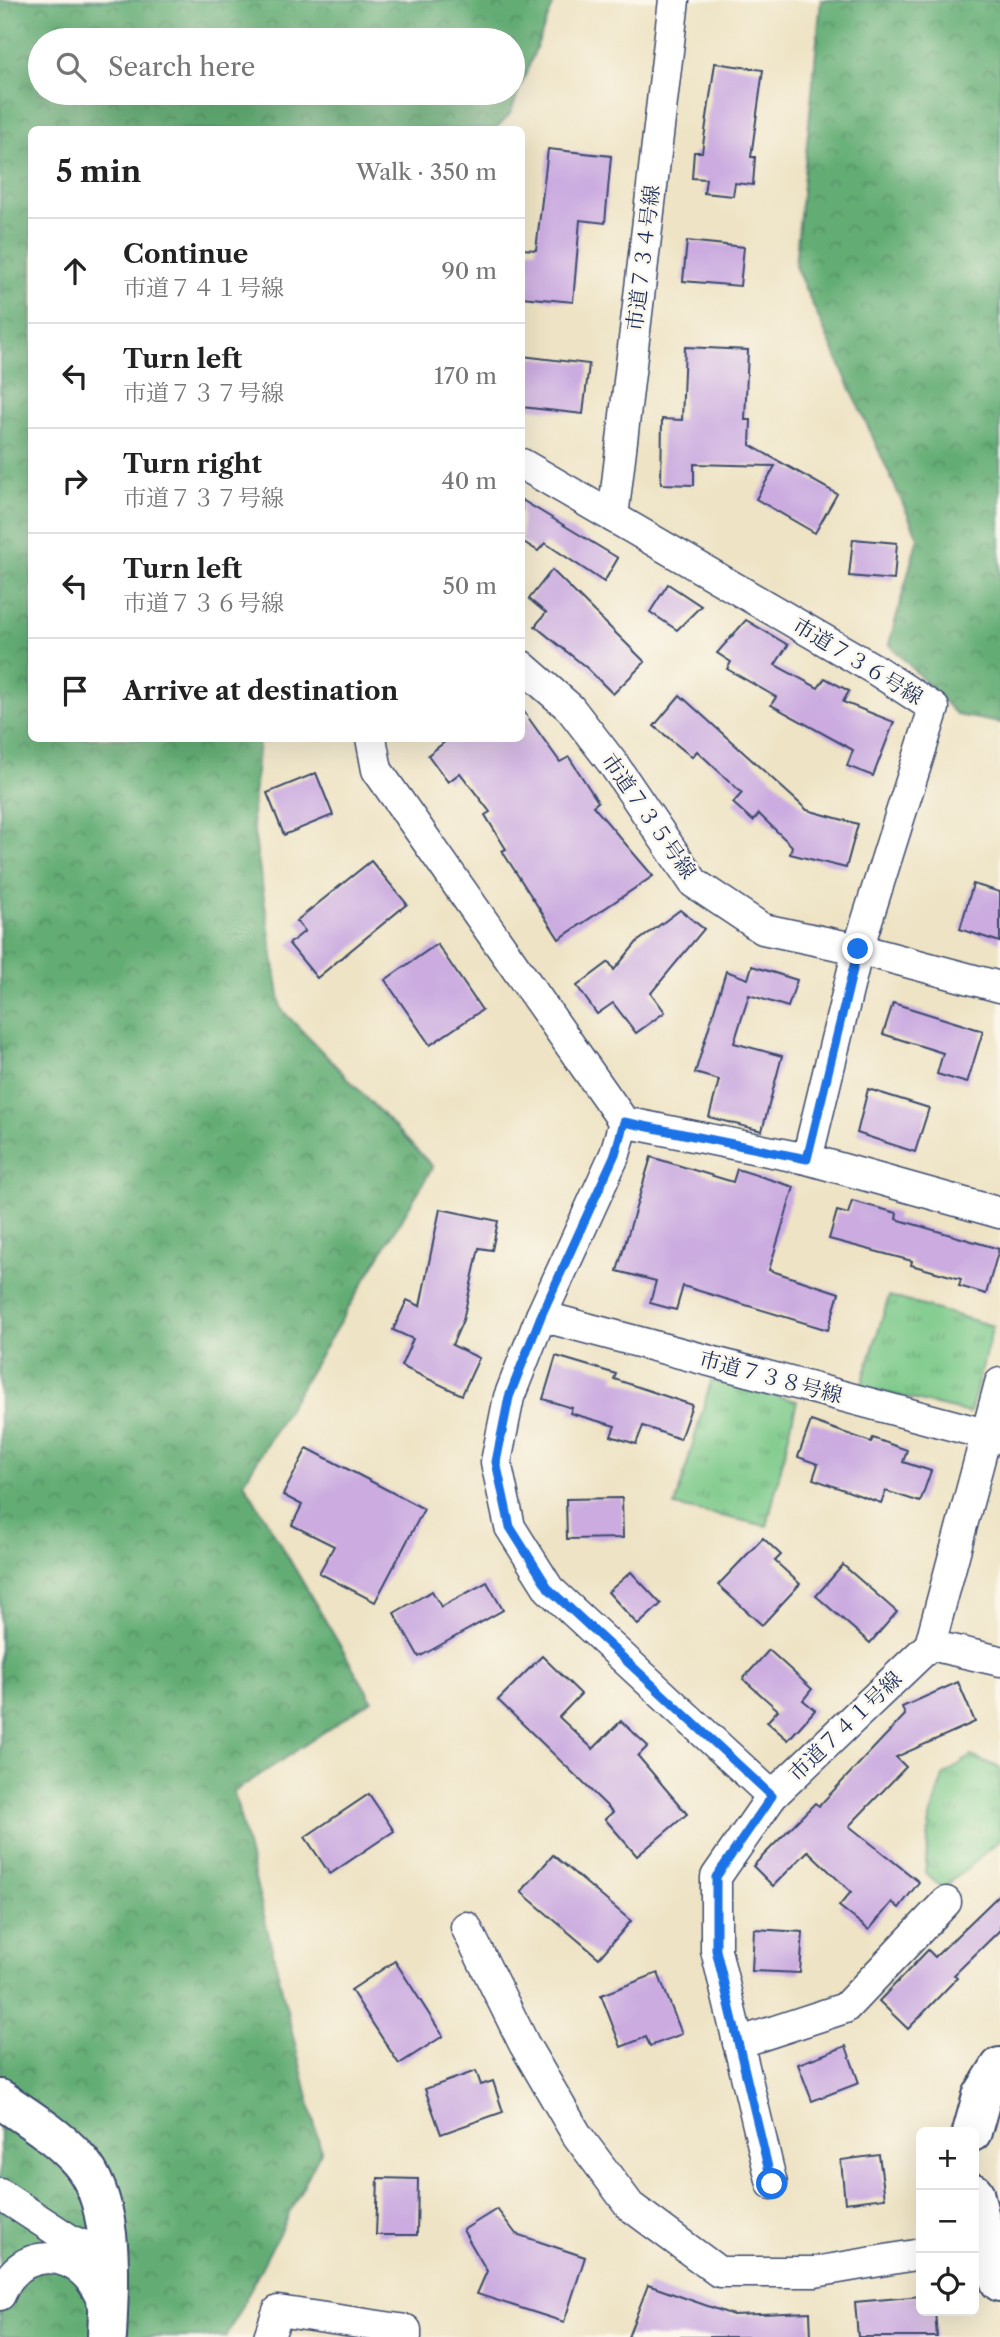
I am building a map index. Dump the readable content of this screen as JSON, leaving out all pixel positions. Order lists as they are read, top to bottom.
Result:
{
  "streets": {
    "street": [
      "市道７３４号線",
      "市道７３６号線",
      "市道７３５号線",
      "市道７３８号線",
      "市道７４１号線"
    ]
  },
  "crossings": [
    ["市道７３４号線", "市道７３６号線"],
    ["市道７３６号線", "市道７３５号線"]
  ],
  "page": {
    "search": "Search here",
    "heading": ["5 min", "Walk · 350 m"],
    "list": [
      ["Continue", "市道７４１号線", "90 m"],
      ["Turn left", "市道７３７号線", "170 m"],
      ["Turn right", "市道７３７号線", "40 m"],
      ["Turn left", "市道７３６号線", "50 m"],
      "Arrive at destination"
    ],
    "map_buttons": ["+", "−"]
  }
}
